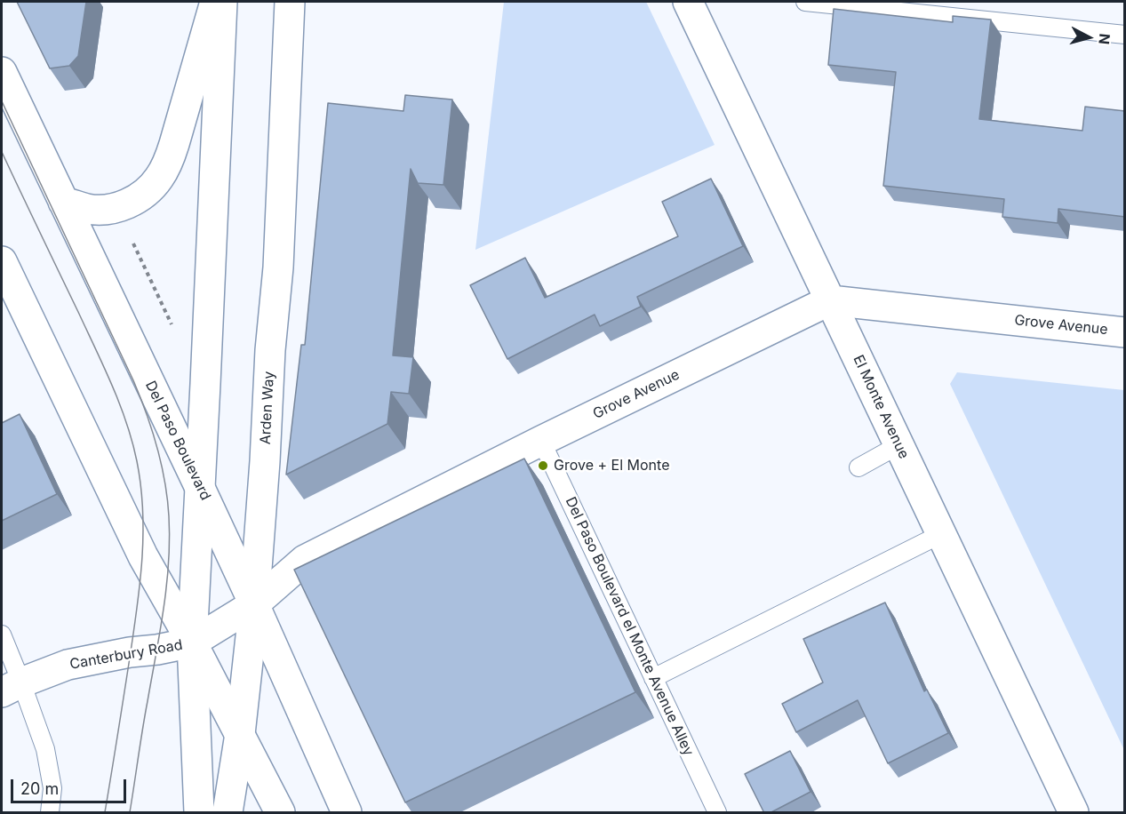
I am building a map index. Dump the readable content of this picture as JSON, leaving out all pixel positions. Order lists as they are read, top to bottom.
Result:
{
  "streets": {
    "main road": [
      "Grove Avenue",
      "El Monte Avenue",
      "Arden Way",
      "Del Paso Boulevard",
      "Canterbury Road"
    ],
    "lane": ["Del Paso Boulevard el Monte Avenue Alley"]
  },
  "crossings": [
    ["Grove Avenue", "El Monte Avenue"],
    ["Grove Avenue", "Arden Way"],
    ["Grove Avenue", "Del Paso Boulevard"],
    ["Grove Avenue", "Del Paso Boulevard el Monte Avenue Alley"],
    ["Grove Avenue", "Canterbury Road"],
    ["Arden Way", "Del Paso Boulevard"]
  ],
  "places": ["Grove + El Monte"],
  "scale_bar": "20 m",
  "north": "right"
}
